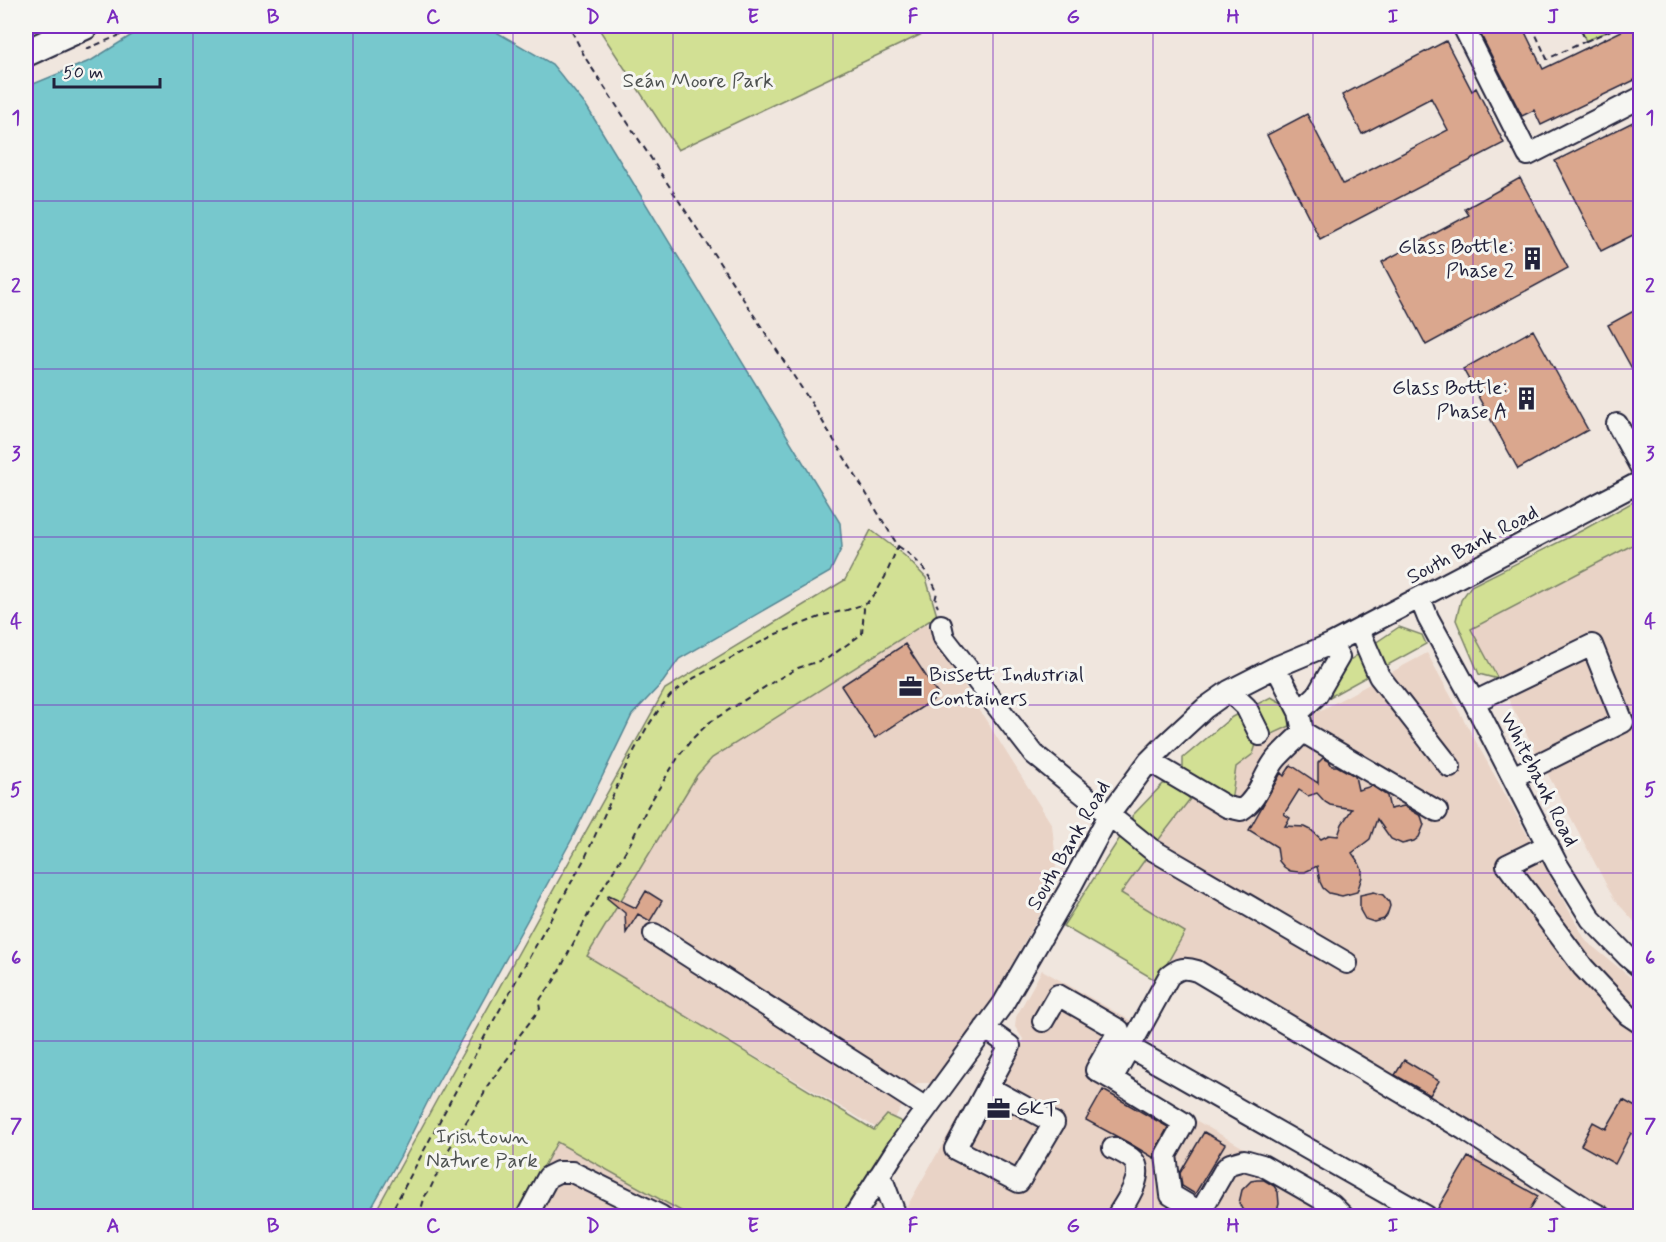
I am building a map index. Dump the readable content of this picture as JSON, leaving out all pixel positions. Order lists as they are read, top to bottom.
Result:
{
  "streets": {
    "street": ["South Bank Road", "Whitebank Road"]
  },
  "crossings": [
    ["South Bank Road", "Whitebank Road"]
  ],
  "parks": ["Seán Moore Park", "Irishtown Nature Park"],
  "places": {
    "building": ["Glass Bottle: Phase 2", "Glass Bottle: Phase A"],
    "office": ["Bissett Industrial Containers", "GKT"]
  },
  "scale_bar": "50 m",
  "grid": {
    "columns": [
      "A",
      "B",
      "C",
      "D",
      "E",
      "F",
      "G",
      "H",
      "I",
      "J"
    ],
    "rows": [
      "1",
      "2",
      "3",
      "4",
      "5",
      "6",
      "7"
    ]
  }
}
